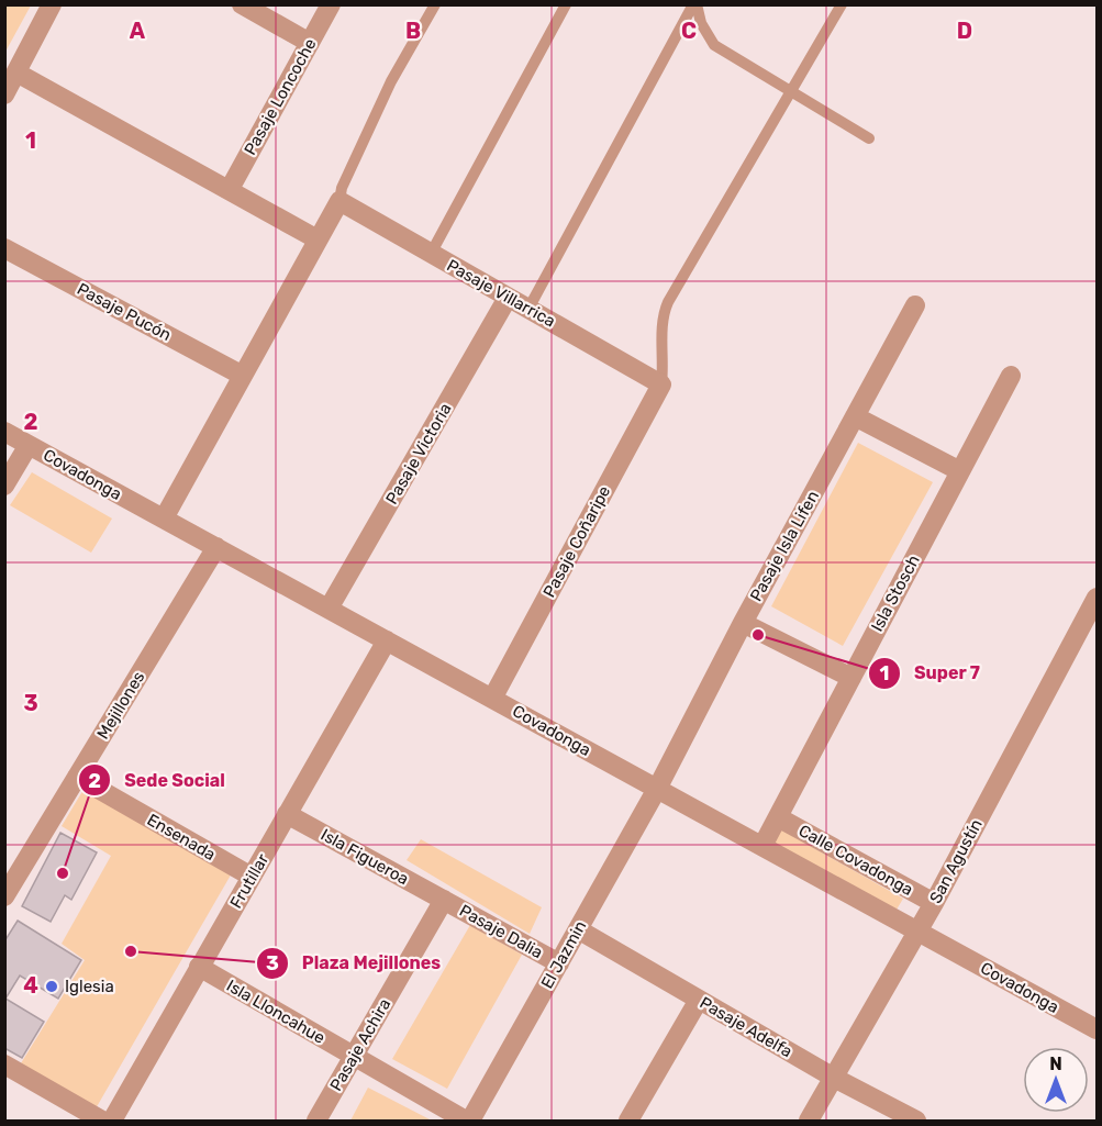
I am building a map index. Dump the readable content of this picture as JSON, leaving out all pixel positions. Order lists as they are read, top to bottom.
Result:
{
  "streets": {
    "street": [
      "Pasaje Loncoche",
      "Pasaje Villarrica",
      "Pasaje Pucón",
      "Pasaje Victoria",
      "Covadonga",
      "Pasaje Coñaripe",
      "Pasaje Isla Lifen",
      "Isla Stosch",
      "Mejillones",
      "Ensenada",
      "Isla Figueroa",
      "Calle Covadonga",
      "San Agustín",
      "Frutillar",
      "Pasaje Dalia",
      "El Jazmin",
      "Isla Lloncahue",
      "Pasaje Adelfa",
      "Pasaje Achira"
    ]
  },
  "crossings": [
    ["Pasaje Villarrica", "Pasaje Victoria"],
    ["Pasaje Villarrica", "Pasaje Coñaripe"],
    ["Pasaje Victoria", "Covadonga"],
    ["Covadonga", "Pasaje Coñaripe"],
    ["Covadonga", "Pasaje Isla Lifen"],
    ["Covadonga", "Isla Stosch"],
    ["Covadonga", "Mejillones"],
    ["Covadonga", "San Agustín"],
    ["Covadonga", "Frutillar"],
    ["Covadonga", "El Jazmin"],
    ["Pasaje Isla Lifen", "El Jazmin"],
    ["Isla Stosch", "Calle Covadonga"],
    ["Mejillones", "Ensenada"],
    ["Ensenada", "Frutillar"],
    ["Isla Figueroa", "Frutillar"],
    ["Isla Figueroa", "Pasaje Dalia"],
    ["Isla Figueroa", "Pasaje Achira"],
    ["Calle Covadonga", "San Agustín"],
    ["San Agustín", "Pasaje Adelfa"],
    ["Frutillar", "Isla Lloncahue"],
    ["Pasaje Dalia", "El Jazmin"],
    ["Pasaje Dalia", "Pasaje Achira"],
    ["El Jazmin", "Isla Lloncahue"],
    ["El Jazmin", "Pasaje Adelfa"],
    ["Isla Lloncahue", "Pasaje Achira"]
  ],
  "places": [
    "Super 7",
    "Sede Social",
    "Plaza Mejillones",
    "Iglesia"
  ],
  "north": "top",
  "grid": {
    "columns": [
      "A",
      "B",
      "C",
      "D"
    ],
    "rows": [
      "1",
      "2",
      "3",
      "4"
    ]
  }
}
